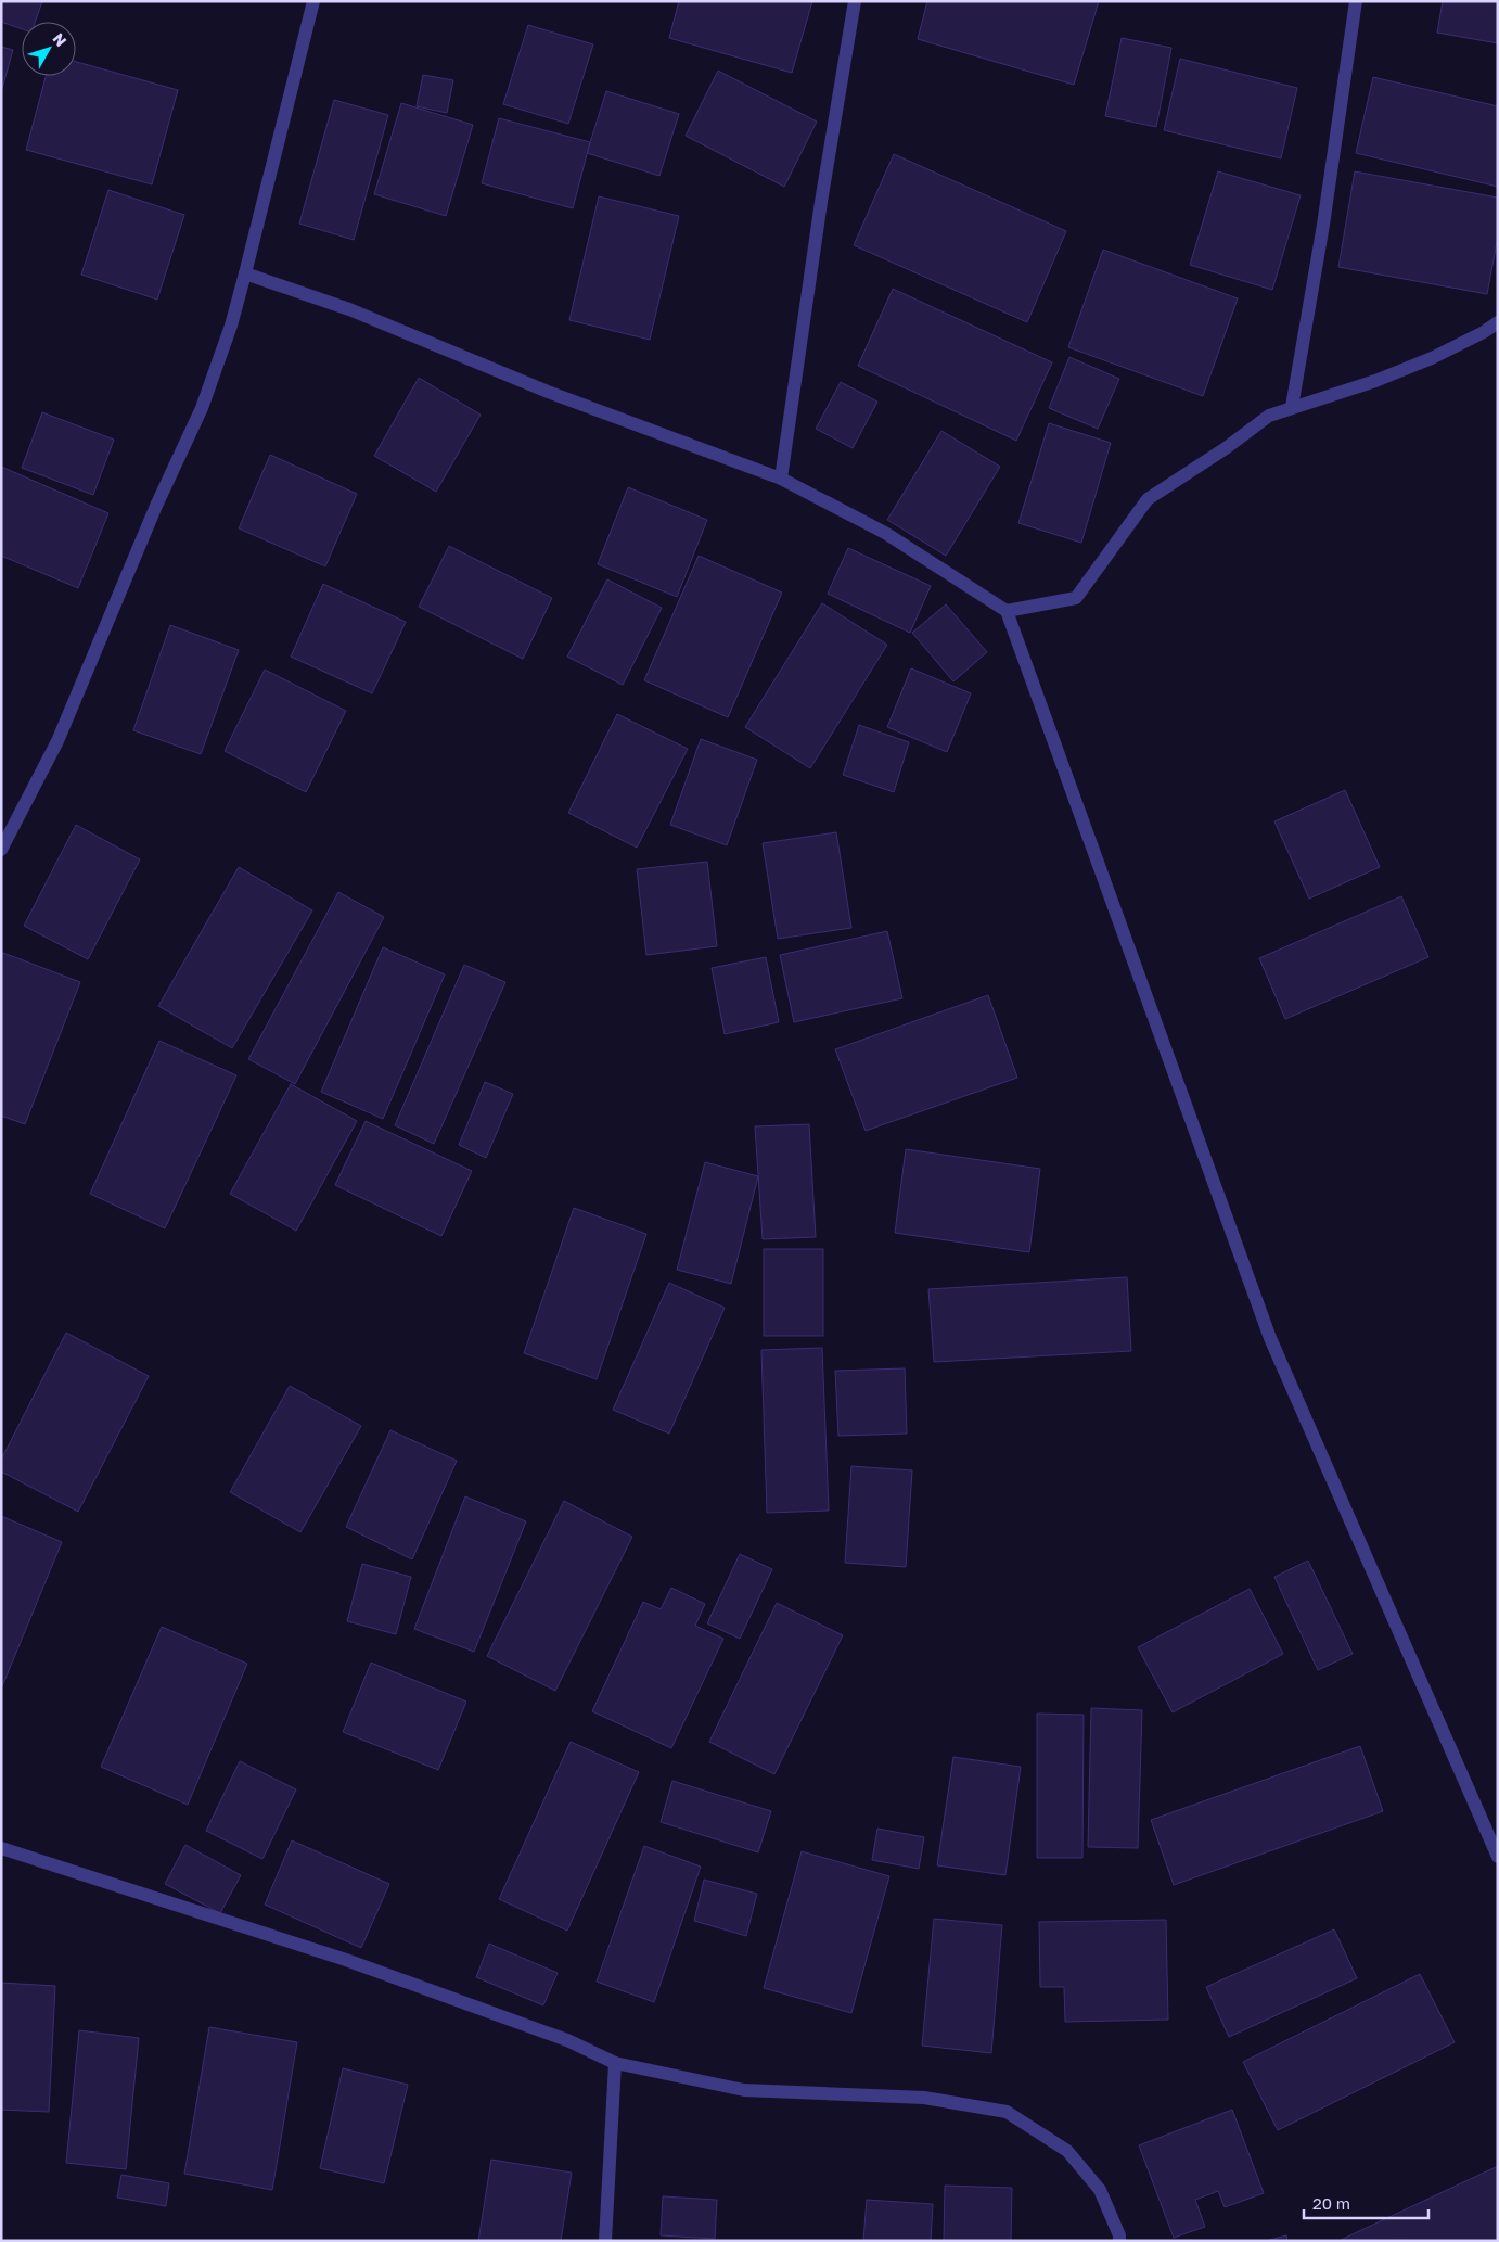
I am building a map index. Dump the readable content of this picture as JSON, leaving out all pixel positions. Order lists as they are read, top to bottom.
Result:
{
  "scale_bar": "20 m",
  "north": "top right"
}
